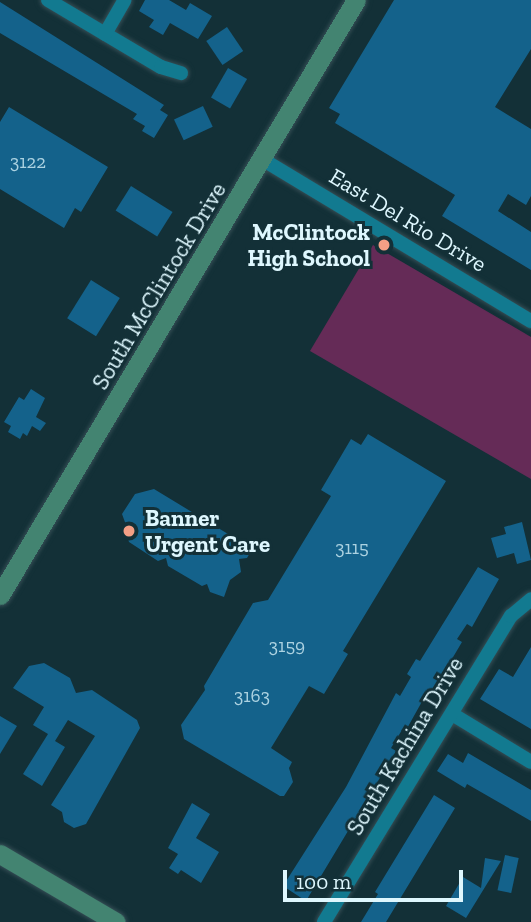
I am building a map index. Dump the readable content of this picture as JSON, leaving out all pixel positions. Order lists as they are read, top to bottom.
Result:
{
  "streets": {
    "main road": ["South McClintock Drive"],
    "street": ["East Del Rio Drive", "South Kachina Drive"]
  },
  "crossings": [
    ["East Del Rio Drive", "South McClintock Drive"]
  ],
  "places": ["McClintock High School", "Banner Urgent Care"],
  "house_numbers": [
    "3122",
    "3115",
    "3159",
    "3163"
  ],
  "scale_bar": "100 m"
}
